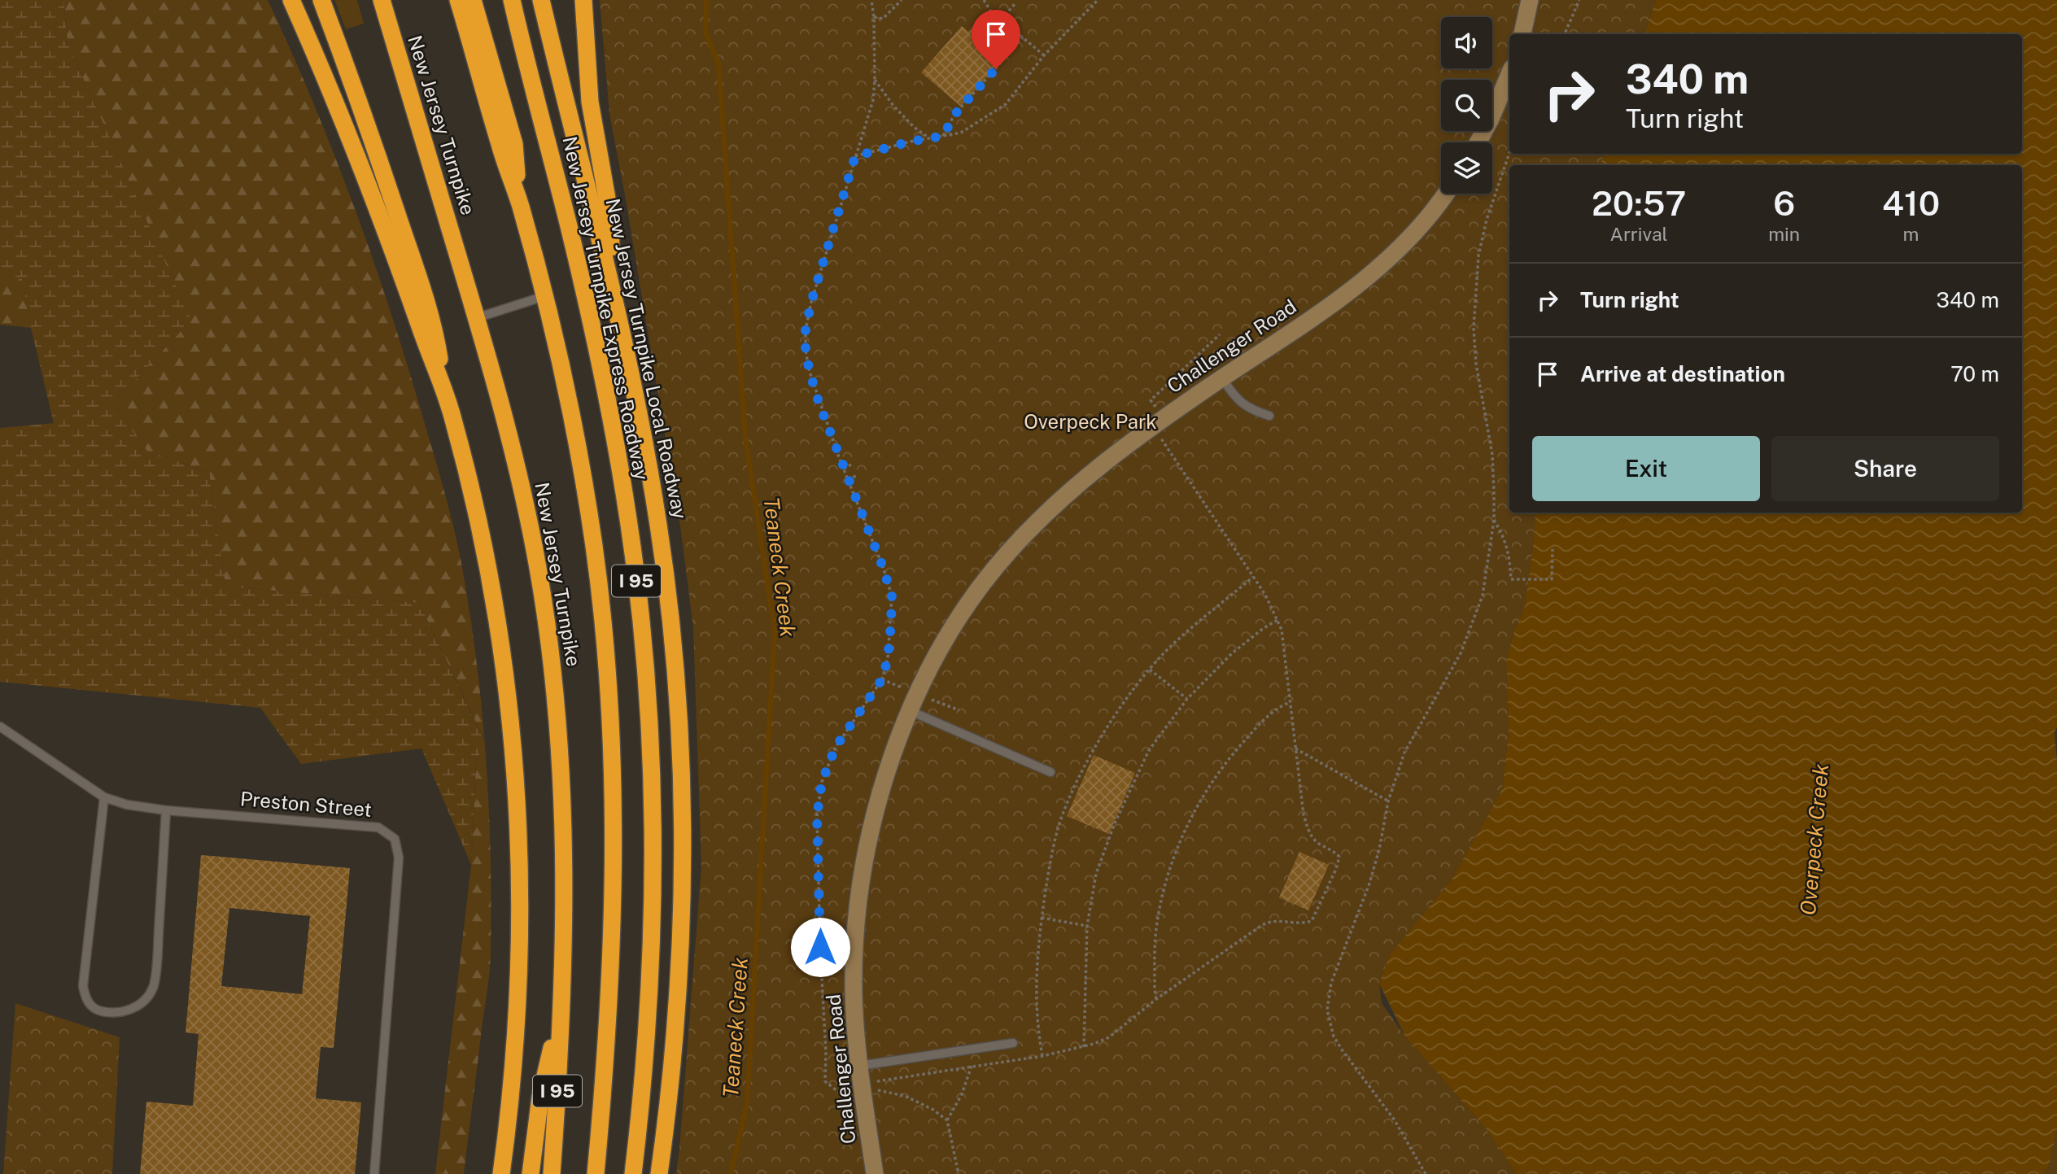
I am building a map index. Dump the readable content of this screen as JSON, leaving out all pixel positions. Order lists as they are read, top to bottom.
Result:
{
  "streets": {
    "highway": [
      "New Jersey Turnpike",
      "New Jersey Turnpike Express Roadway",
      "New Jersey Turnpike Local Roadway",
      "I 95"
    ],
    "street": ["Challenger Road"],
    "lane": ["Preston Street"]
  },
  "water": ["Teaneck Creek", "Overpeck Creek"],
  "parks": ["Overpeck Park"],
  "page": {
    "turn": ["340 m", "Turn right"],
    "eta": [
      "20:57",
      "Arrival",
      "6",
      "min",
      "410",
      "m"
    ],
    "list": [
      {
        "name": "Turn right",
        "value": "340 m"
      },
      {
        "name": "Arrive at destination",
        "value": "70 m"
      }
    ],
    "buttons": ["Exit", "Share"]
  }
}
